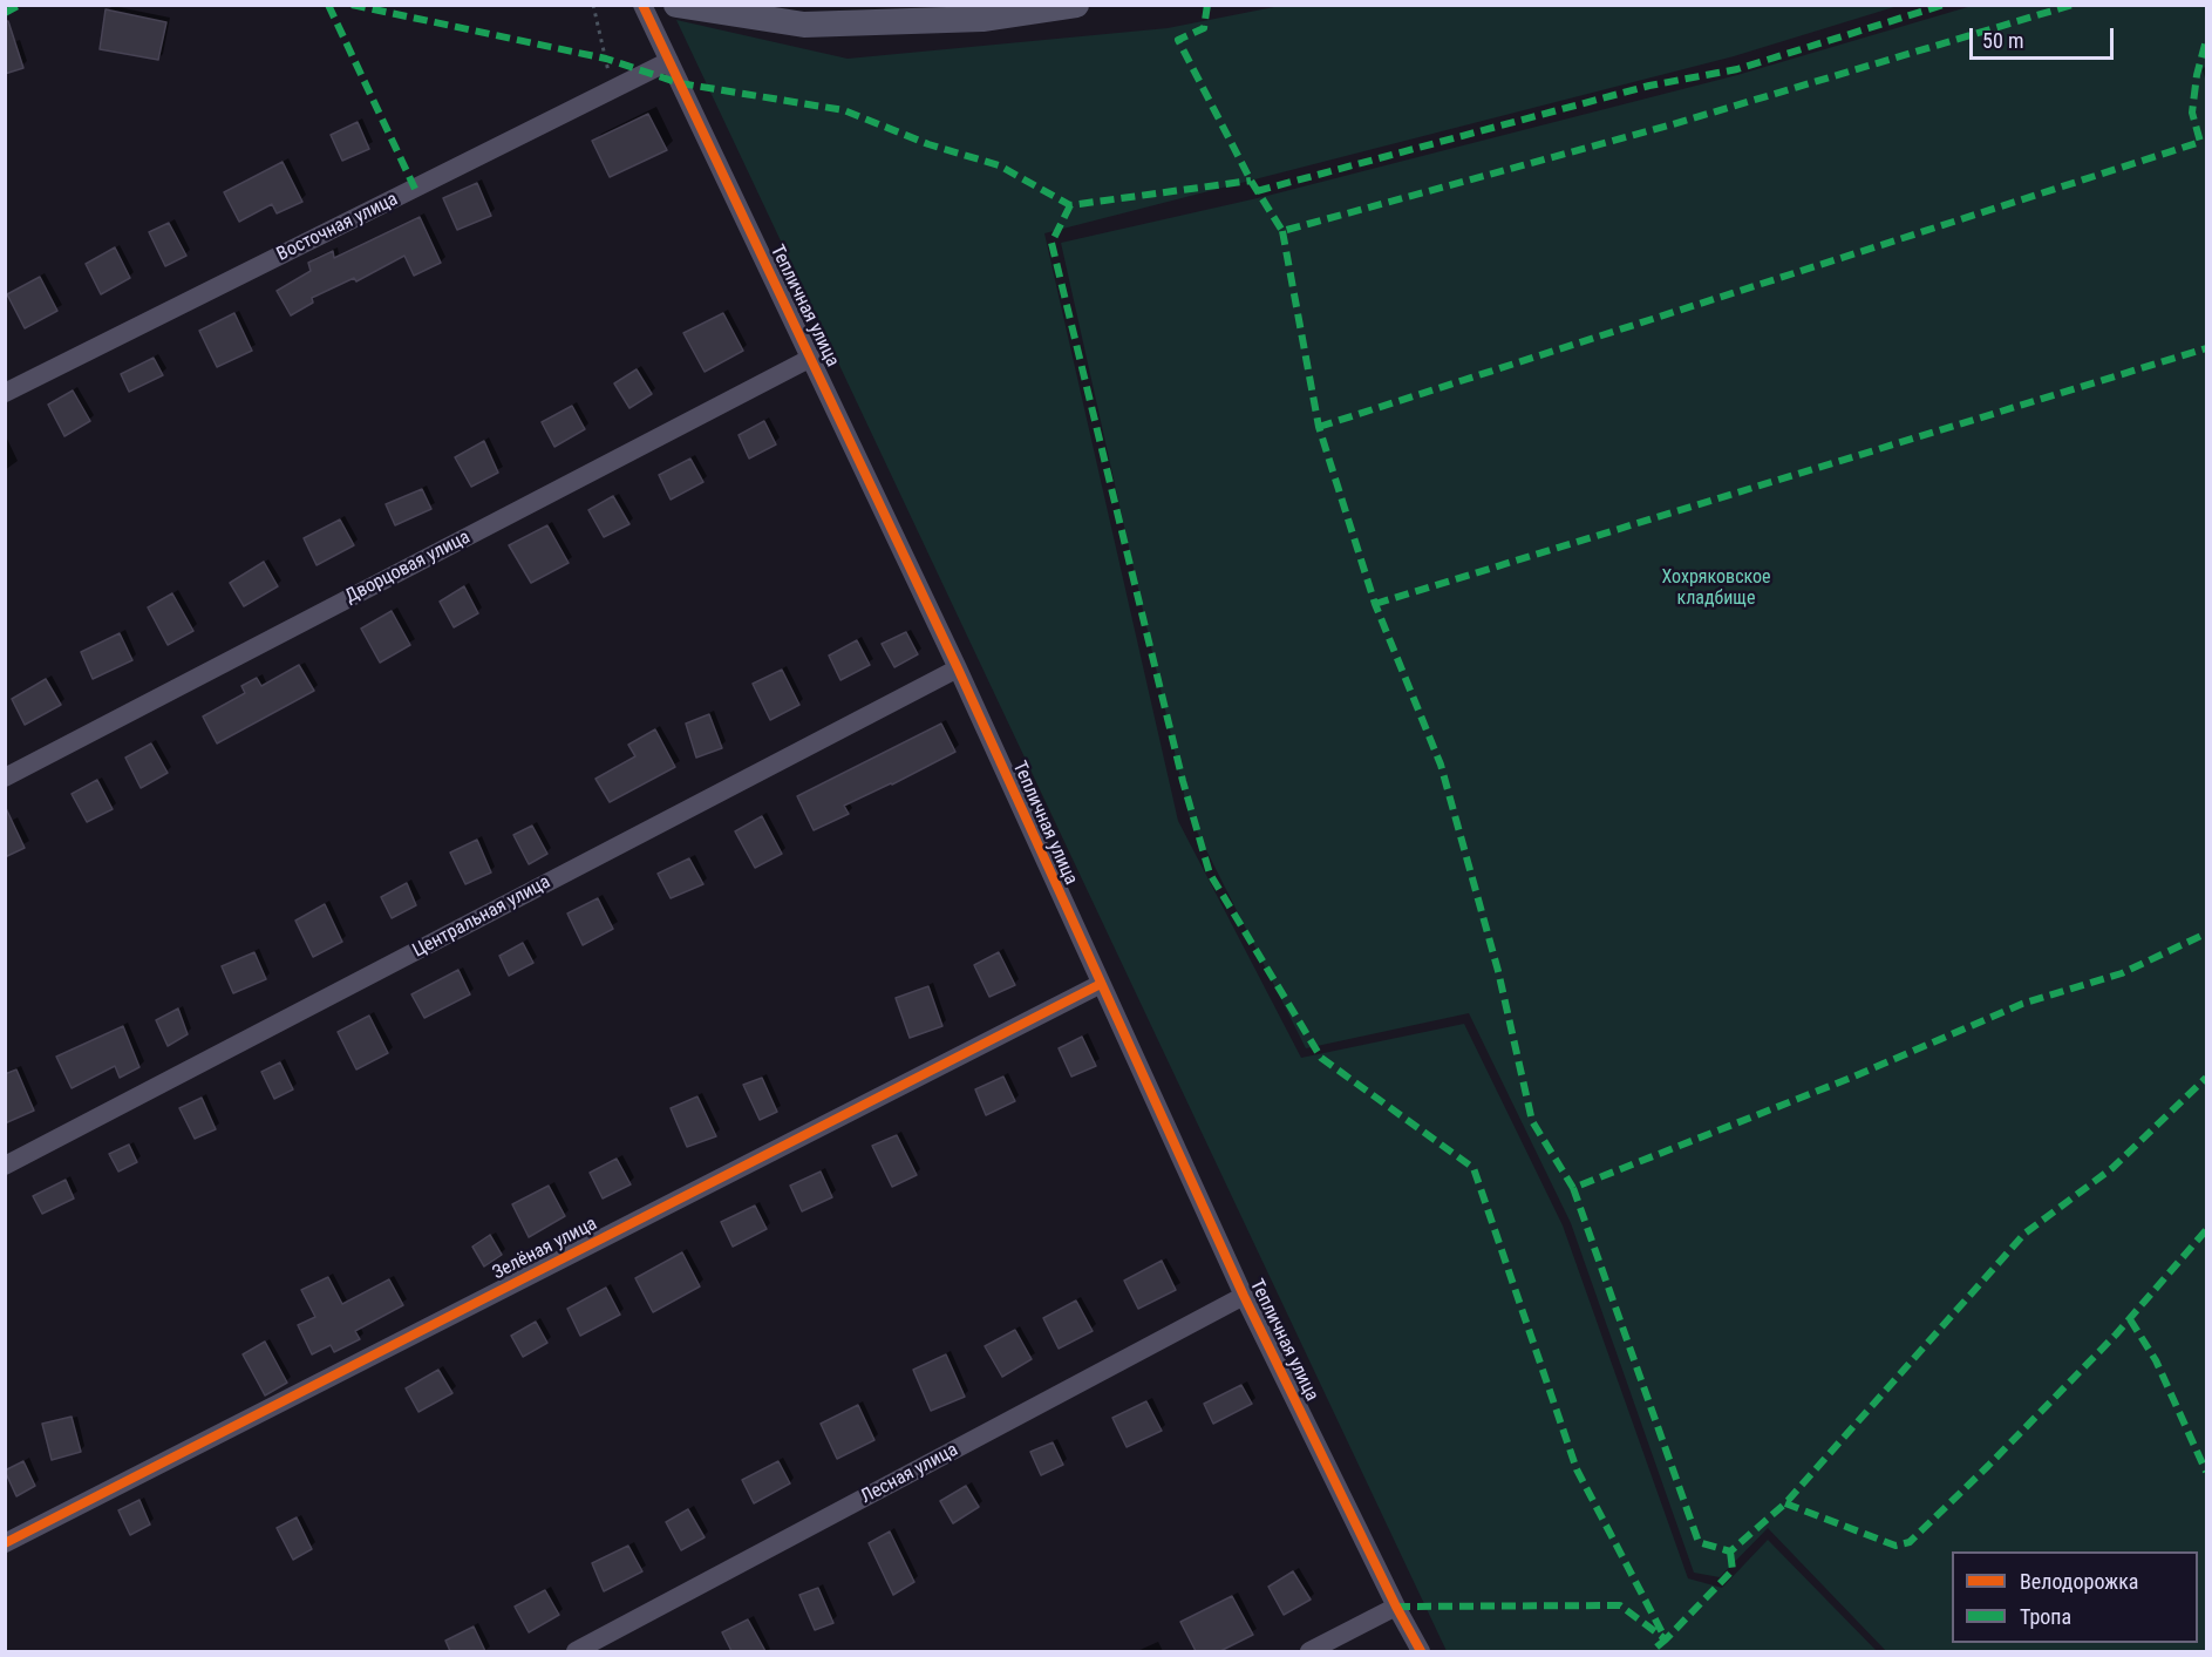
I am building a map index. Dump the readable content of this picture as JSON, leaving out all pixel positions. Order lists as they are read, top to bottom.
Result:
{
  "streets": {
    "street": [
      "Восточная улица",
      "Тепличная улица",
      "Дворцовая улица",
      "Центральная улица",
      "Зелёная улица",
      "Лесная улица"
    ]
  },
  "crossings": [
    ["Восточная улица", "Тепличная улица"],
    ["Тепличная улица", "Дворцовая улица"],
    ["Тепличная улица", "Центральная улица"],
    ["Тепличная улица", "Зелёная улица"],
    ["Тепличная улица", "Лесная улица"]
  ],
  "parks": ["Хохряковское кладбище"],
  "legend": ["Велодорожка", "Тропа"],
  "scale_bar": "50 m"
}
